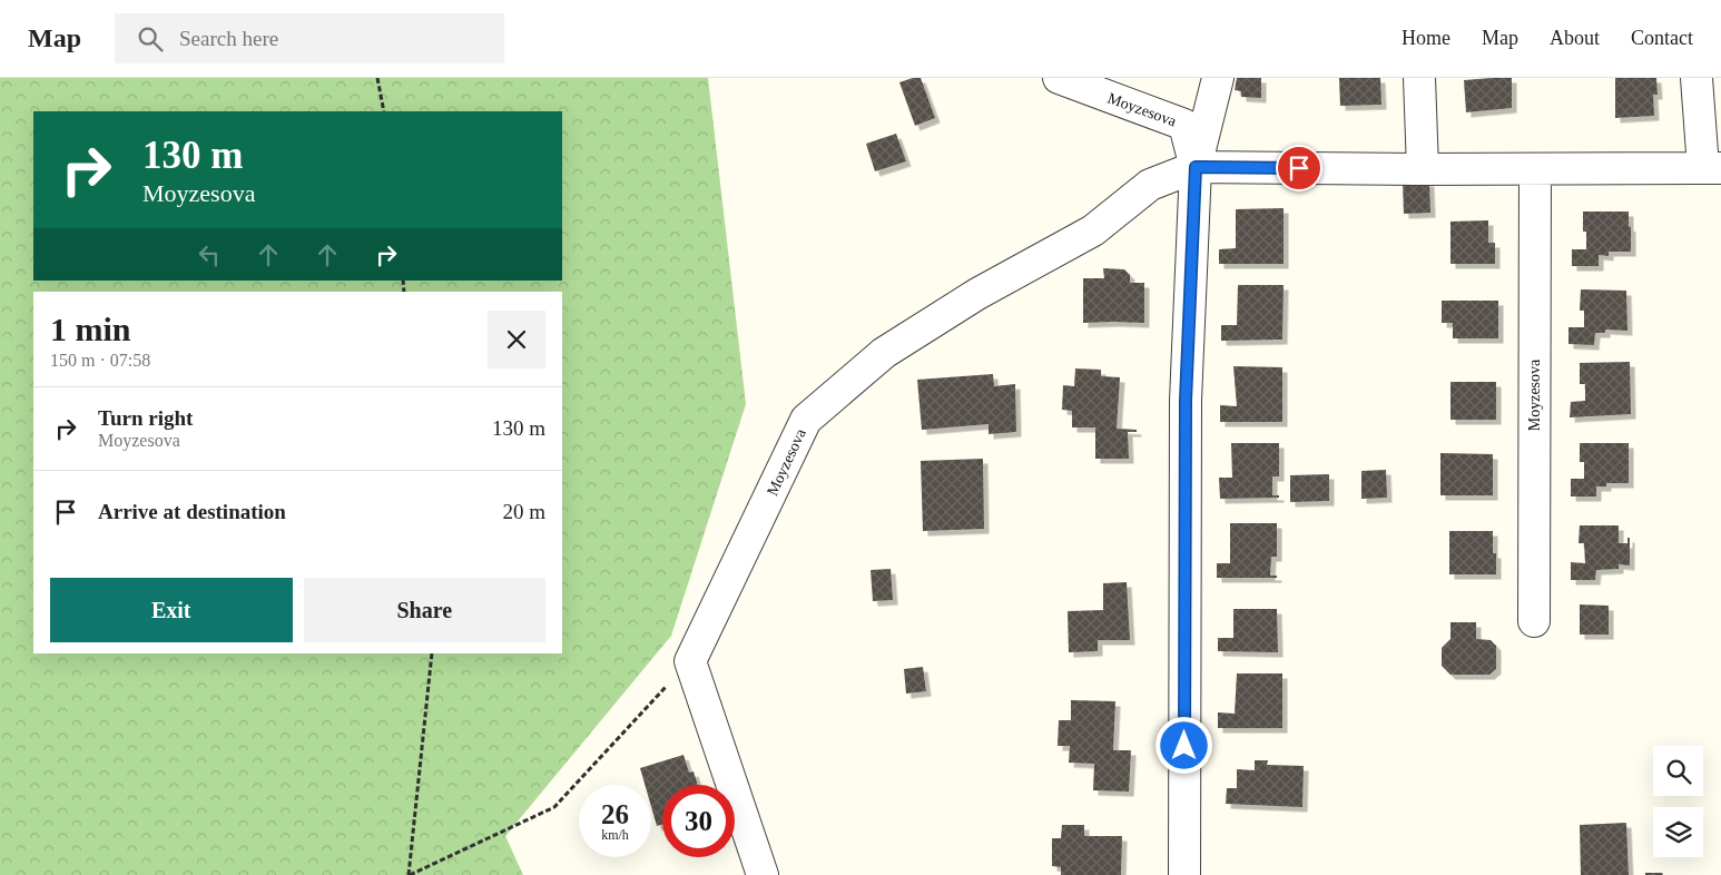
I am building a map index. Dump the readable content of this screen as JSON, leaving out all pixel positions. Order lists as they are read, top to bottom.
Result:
{
  "streets": {
    "street": ["Moyzesova"]
  },
  "page": {
    "header": "Map",
    "search": "Search here",
    "nav": [
      "Home",
      "Map",
      "About",
      "Contact"
    ],
    "turn": ["130 m", "Moyzesova"],
    "heading": ["1 min", "150 m · 07:58"],
    "list": [
      {
        "name": "Turn right",
        "note": "Moyzesova",
        "value": "130 m"
      },
      {
        "name": "Arrive at destination",
        "value": "20 m"
      }
    ],
    "buttons": ["Exit", "Share"],
    "speed": "26 km/h",
    "limit": "30"
  }
}
